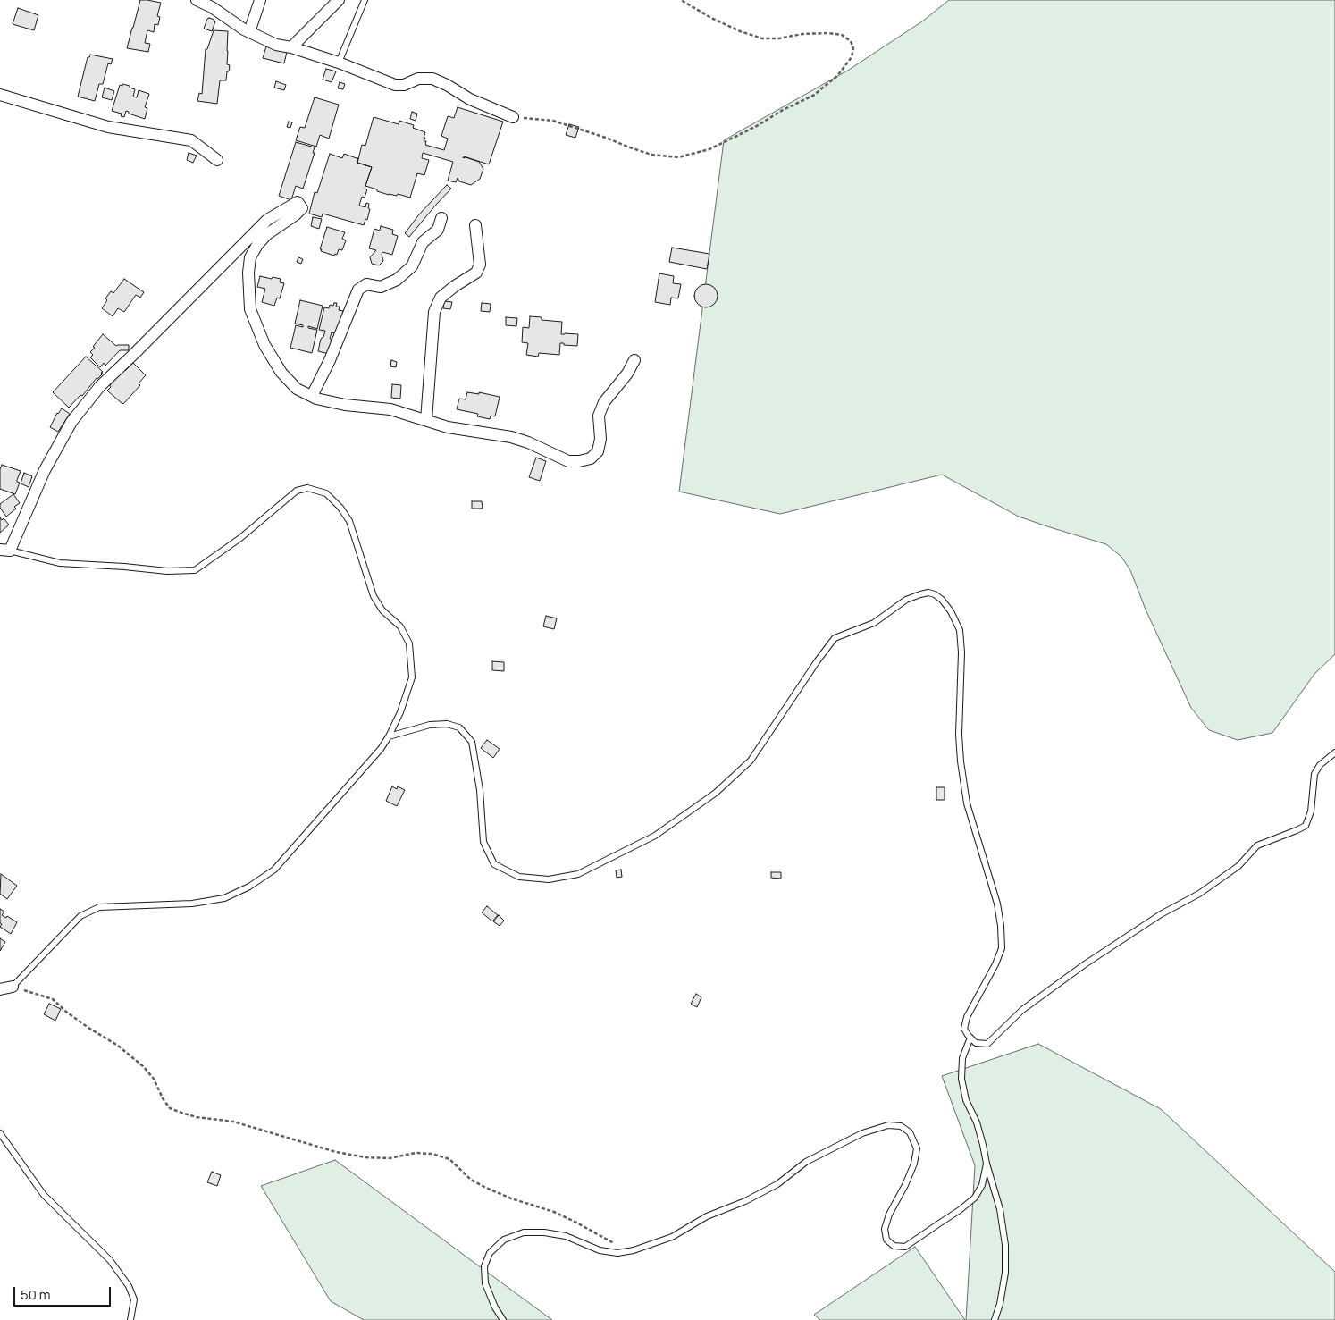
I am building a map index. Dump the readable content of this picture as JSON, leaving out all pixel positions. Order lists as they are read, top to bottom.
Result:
{
  "scale_bar": "50 m"
}
